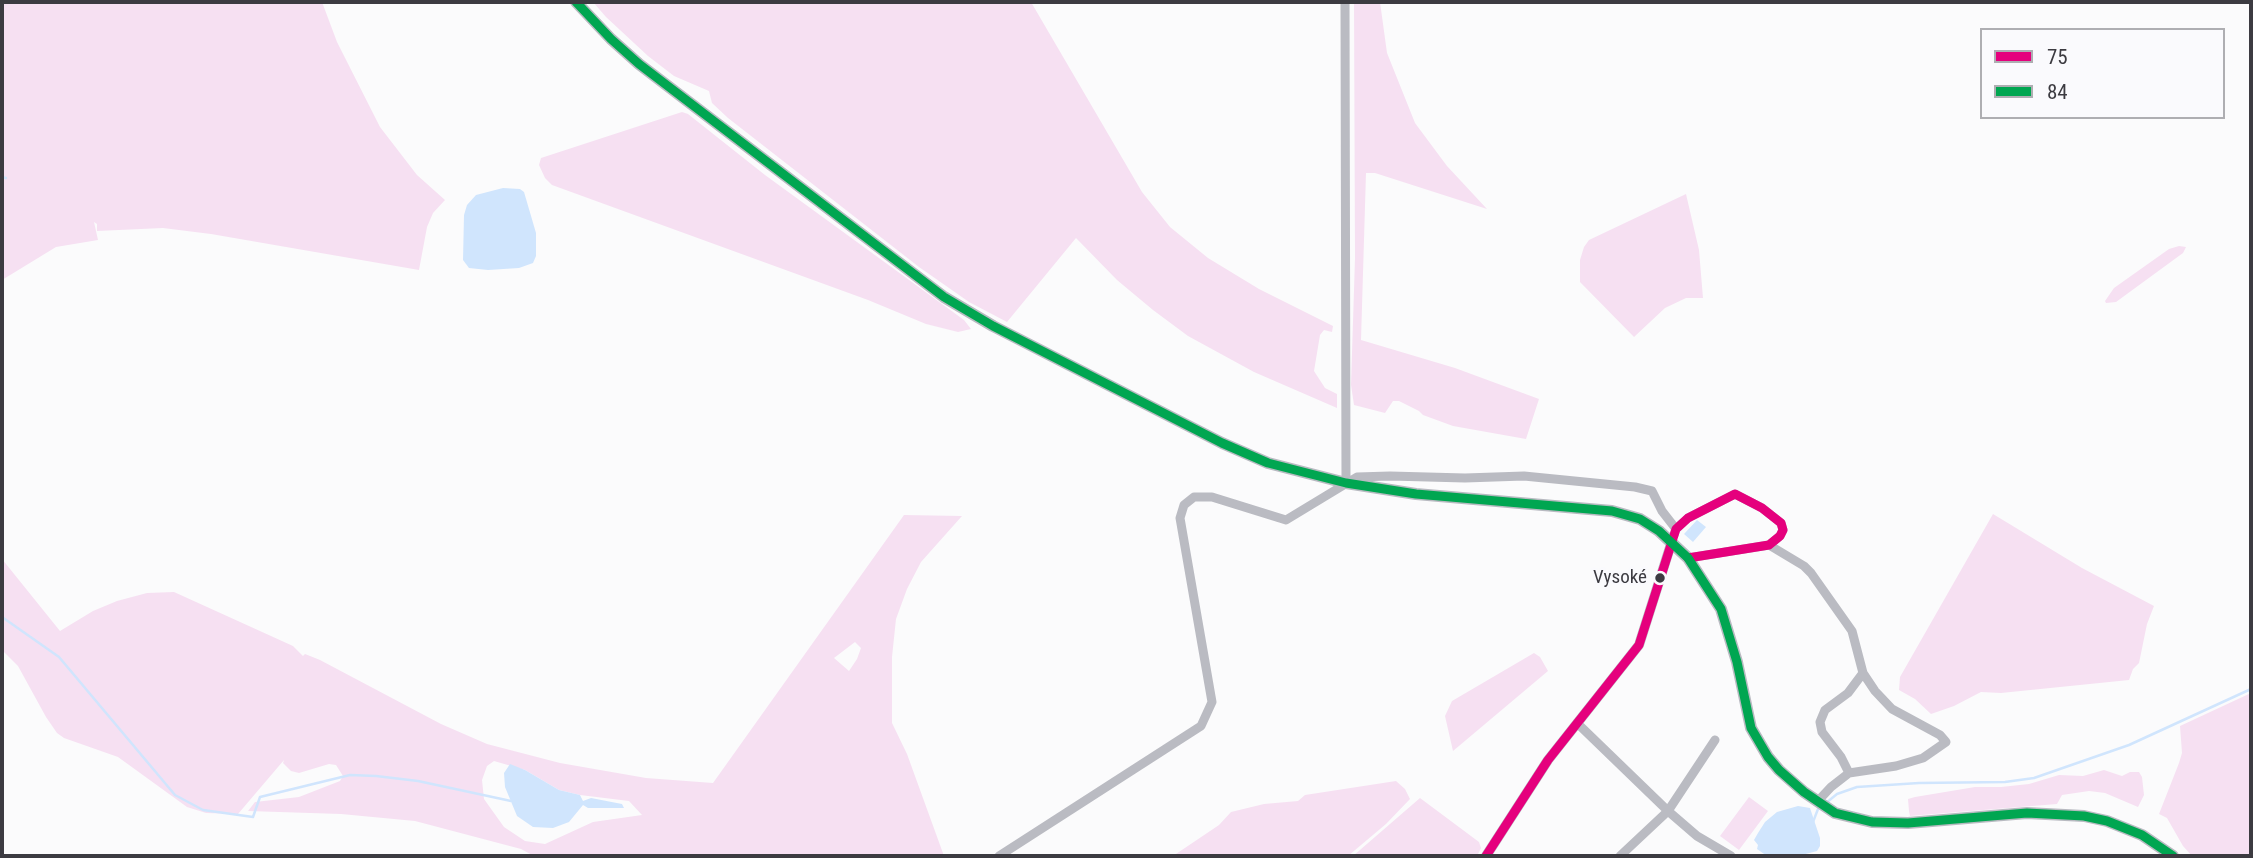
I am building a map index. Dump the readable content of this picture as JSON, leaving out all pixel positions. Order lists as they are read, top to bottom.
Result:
{
  "places": ["Vysoké"],
  "lines": ["transit line 84", "transit line 75"],
  "legend": ["75", "84"]
}
